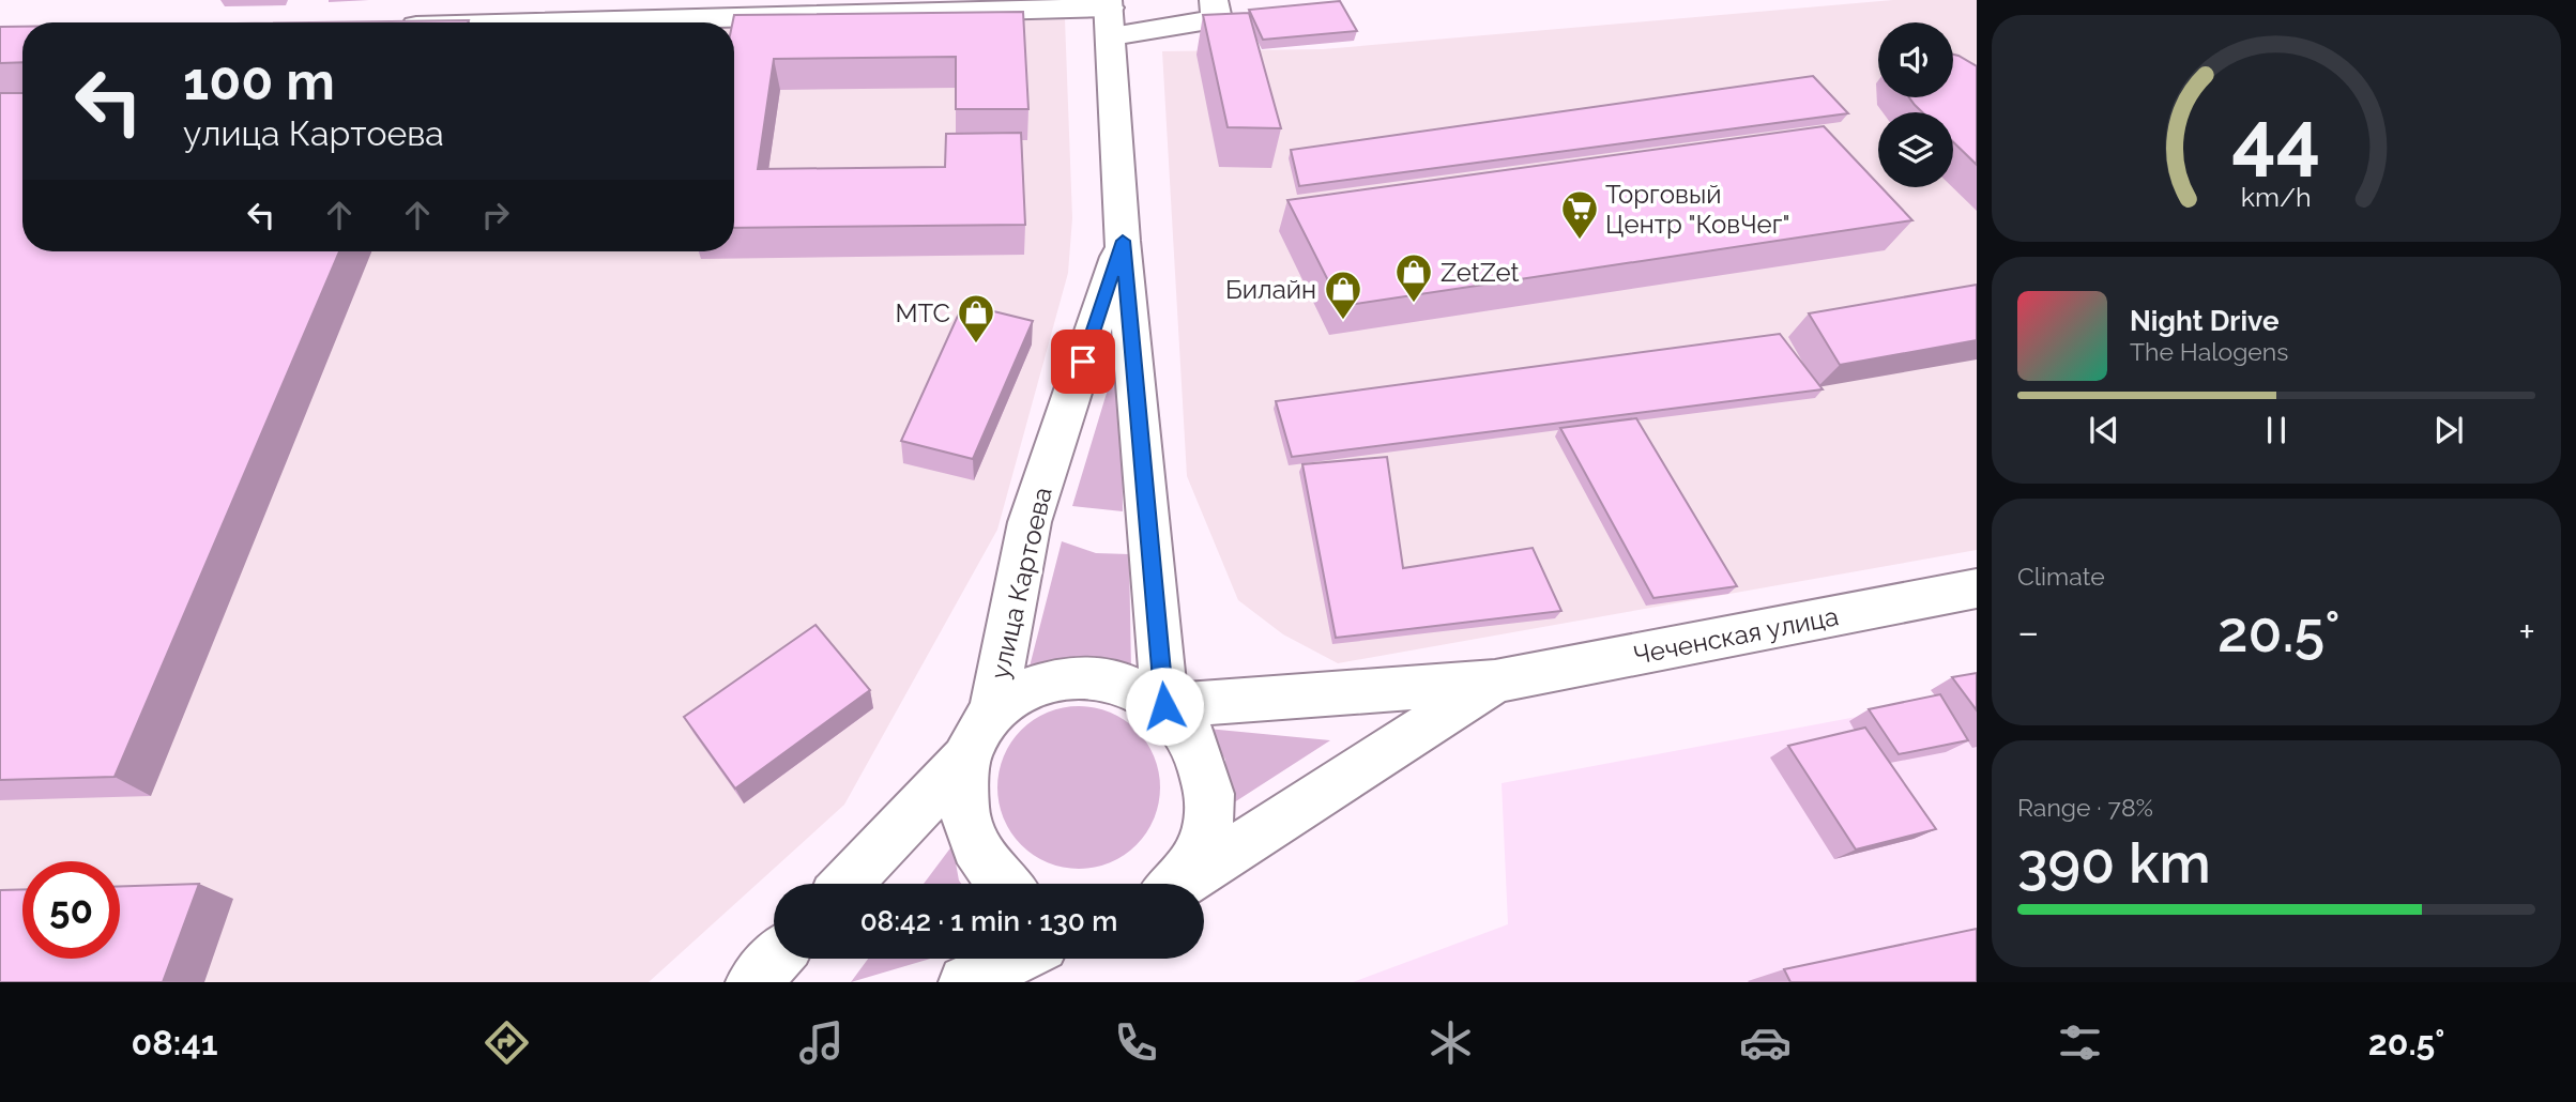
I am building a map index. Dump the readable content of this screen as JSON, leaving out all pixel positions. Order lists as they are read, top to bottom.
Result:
{
  "streets": {
    "main road": ["улица Картоева", "Чеченская улица"]
  },
  "crossings": [
    ["улица Картоева", "Чеченская улица"]
  ],
  "places": {
    "supermarket": ["Торговый Центр \"КовЧег\""],
    "shop": ["ZetZet", "Билайн", "МТС"]
  },
  "page": {
    "turn": ["100 m", "улица Картоева"],
    "song": ["Night Drive", "The Halogens"],
    "tile": [
      "Climate",
      ["Range · 78%", "390 km"]
    ],
    "heat": ["−", "20.5°", "+"],
    "limit": "50",
    "trip": "08:42 · 1 min · 130 m",
    "tabs": ["08:41", "20.5°"],
    "gauge": ["44", "km/h"]
  }
}
